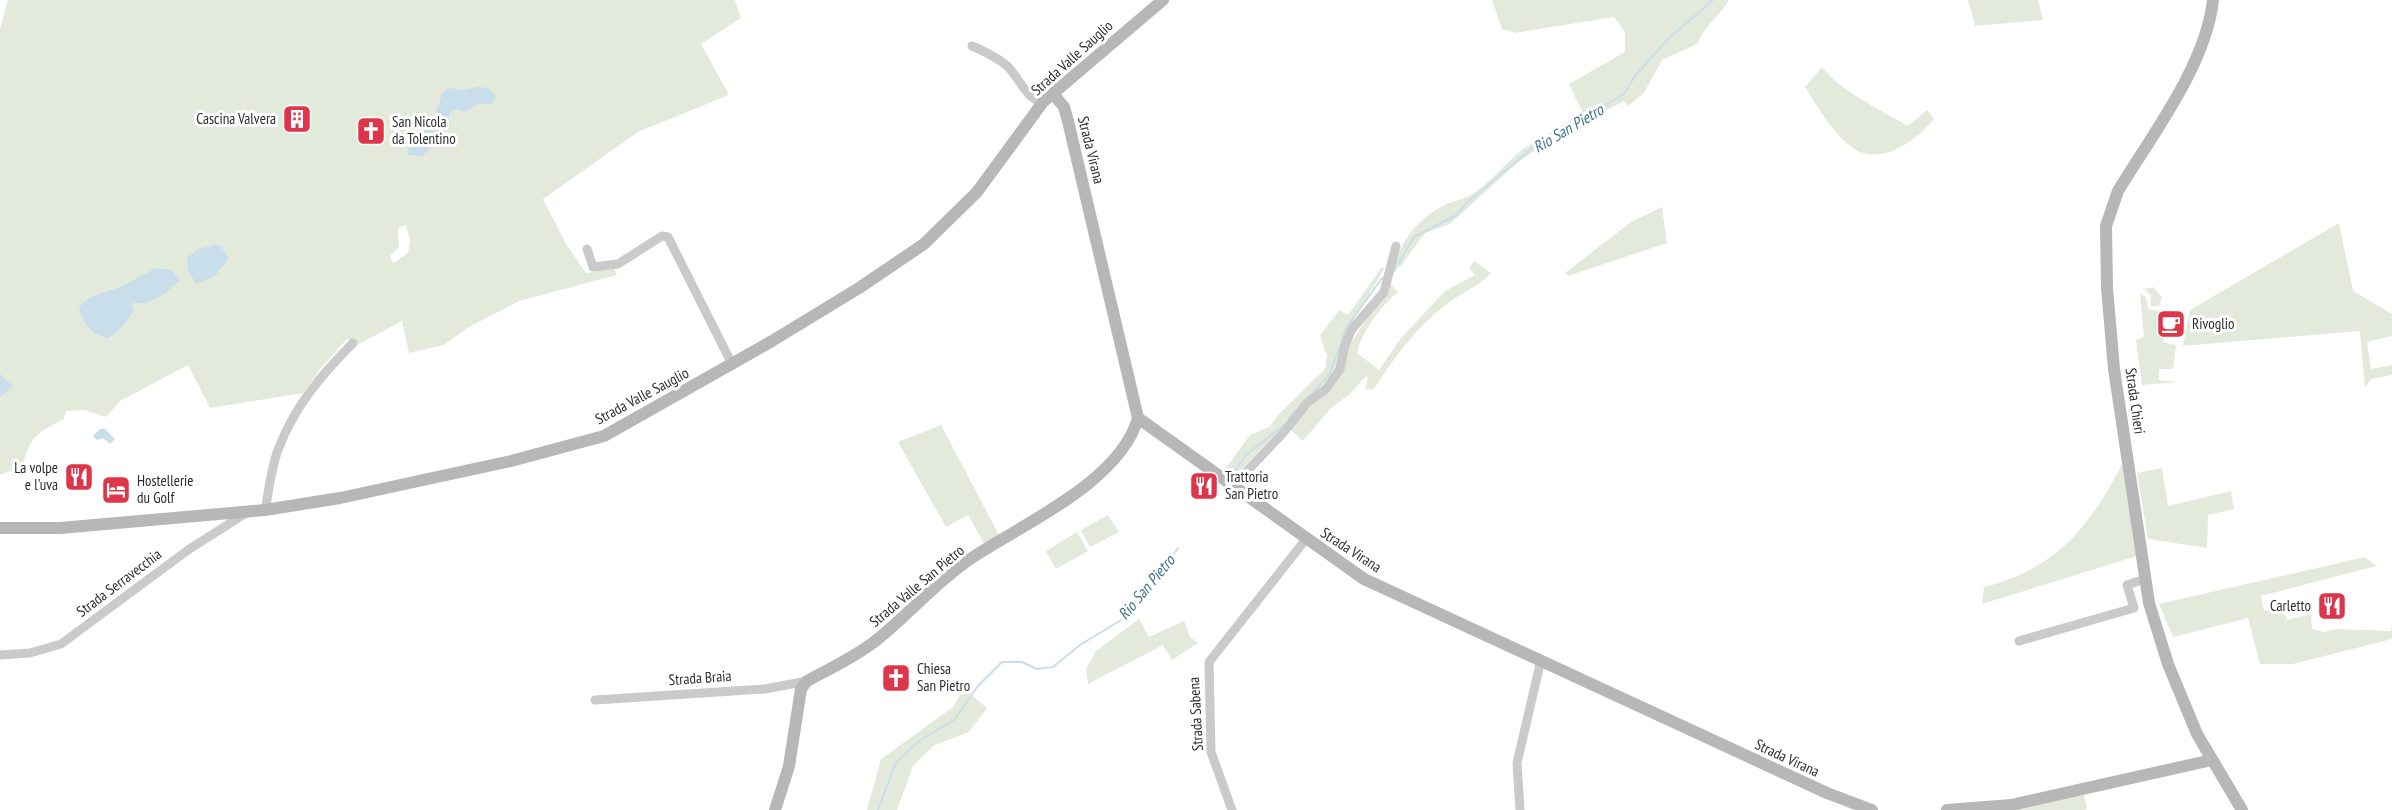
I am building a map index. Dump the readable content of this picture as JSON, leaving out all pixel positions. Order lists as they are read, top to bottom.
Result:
{
  "streets": {
    "street": [
      "Strada Valle Sauglio",
      "Strada Virana",
      "Strada Chieri",
      "Strada Serravecchia",
      "Strada Valle San Pietro",
      "Strada Braia",
      "Strada Sabena"
    ]
  },
  "crossings": [
    ["Strada Valle Sauglio", "Strada Virana"],
    ["Strada Valle Sauglio", "Strada Serravecchia"],
    ["Strada Virana", "Strada Valle San Pietro"],
    ["Strada Virana", "Strada Sabena"],
    ["Strada Valle San Pietro", "Strada Braia"]
  ],
  "water": ["Rio San Pietro"],
  "places": {
    "building": ["Cascina Valvera"],
    "church": ["San Nicola da Tolentino", "Chiesa San Pietro"],
    "cafe": ["Rivoglio"],
    "restaurant": ["La volpe e l'uva", "Trattoria San Pietro", "Carletto"],
    "hotel": ["Hostellerie du Golf"]
  }
}
